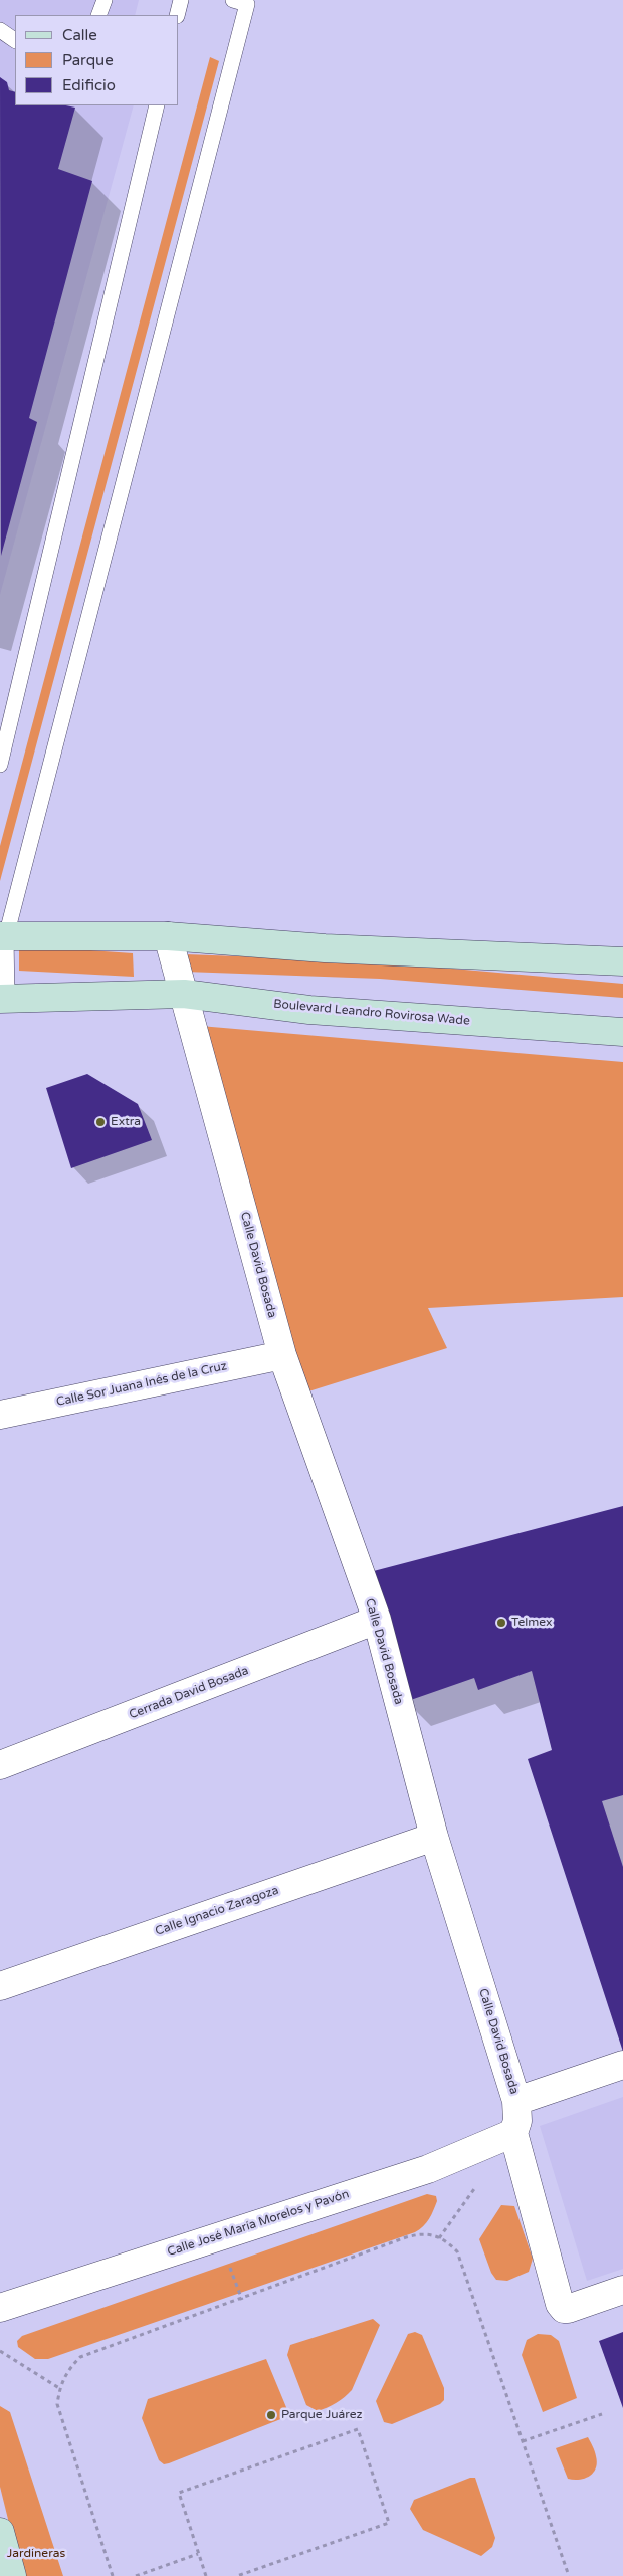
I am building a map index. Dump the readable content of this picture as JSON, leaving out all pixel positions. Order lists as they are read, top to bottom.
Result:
{
  "streets": {
    "main road": ["Boulevard Leandro Rovirosa Wade"],
    "street": [
      "Calle David Bosada",
      "Calle Sor Juana Inés de la Cruz",
      "Cerrada David Bosada",
      "Calle Ignacio Zaragoza",
      "Calle José María Morelos y Pavón"
    ]
  },
  "crossings": [
    ["Boulevard Leandro Rovirosa Wade", "Calle David Bosada"],
    ["Calle David Bosada", "Calle Sor Juana Inés de la Cruz"],
    ["Calle David Bosada", "Cerrada David Bosada"],
    ["Calle David Bosada", "Calle Ignacio Zaragoza"],
    ["Calle David Bosada", "Calle José María Morelos y Pavón"]
  ],
  "parks": ["Jardineras"],
  "places": ["Extra", "Telmex", "Parque Juárez"],
  "legend": ["Calle", "Parque", "Edificio"]
}
